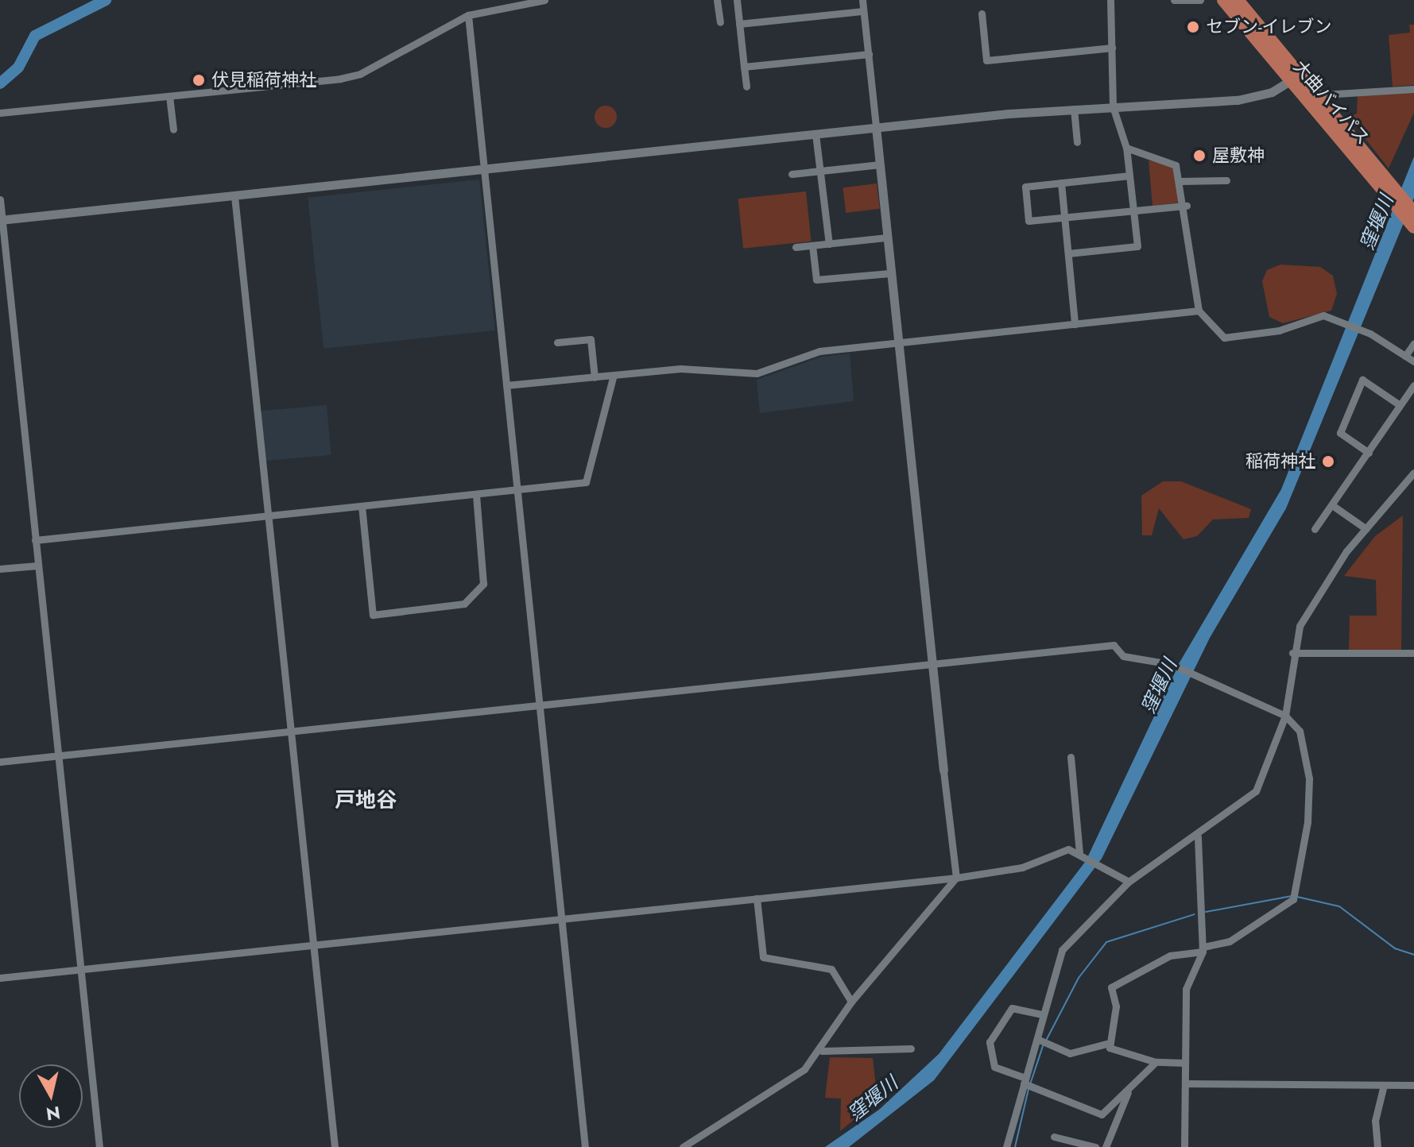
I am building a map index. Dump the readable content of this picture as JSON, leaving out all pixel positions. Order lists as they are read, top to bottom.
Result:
{
  "streets": {
    "highway": ["大曲バイパス"]
  },
  "districts": ["戸地谷"],
  "water": ["窪堰川"],
  "places": [
    "セブン-イレブン",
    "伏見稲荷神社",
    "屋敷神",
    "稲荷神社"
  ],
  "north": "bottom"
}
